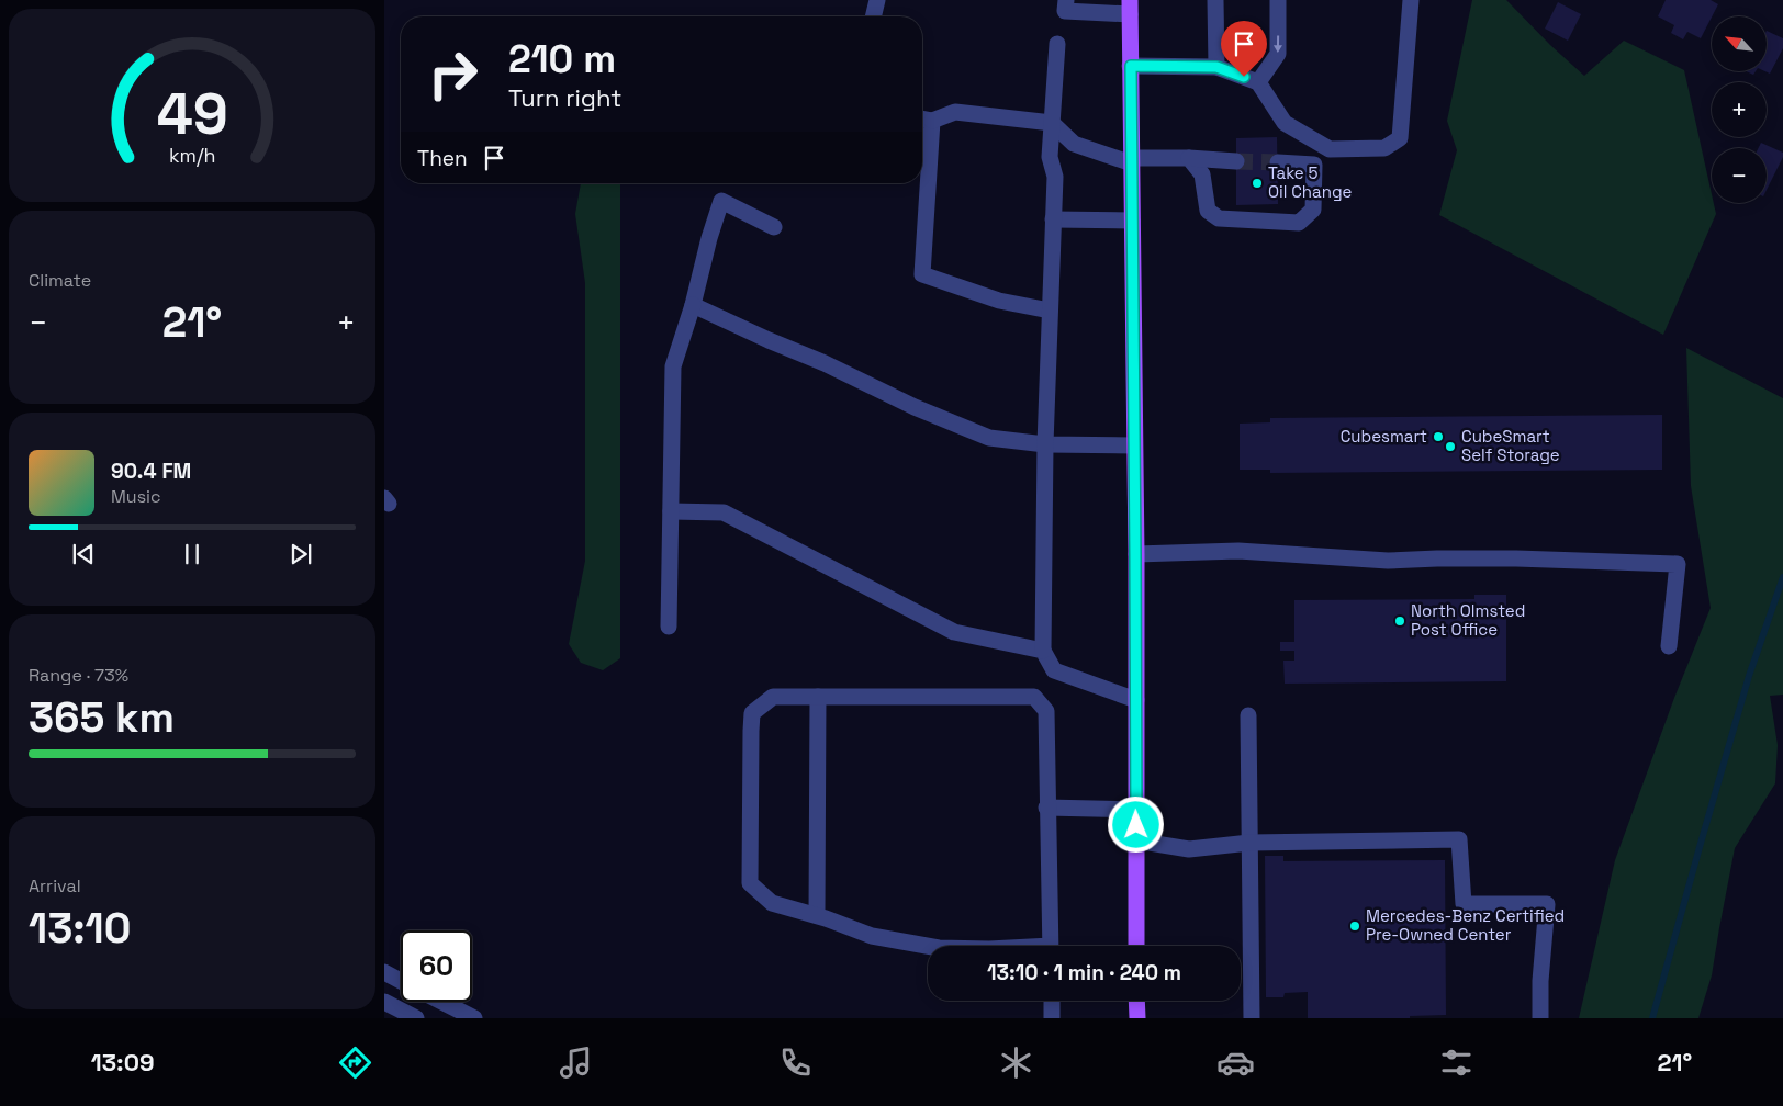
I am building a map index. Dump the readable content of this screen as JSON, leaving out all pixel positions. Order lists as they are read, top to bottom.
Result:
{
  "places": [
    "Take 5 Oil Change",
    "Cubesmart",
    "CubeSmart Self Storage",
    "North Olmsted Post Office",
    "Mercedes-Benz Certified Pre-Owned Center"
  ],
  "north": "top left",
  "page": {
    "map_buttons": ["+", "−"],
    "turn": ["210 m", "Turn right"],
    "then": "Then",
    "tile": [
      "Climate",
      ["Range · 73%", "365 km"],
      ["Arrival", "13:10"]
    ],
    "heat": ["−", "21°", "+"],
    "song": ["90.4 FM", "Music"],
    "limit": "60",
    "trip": "13:10 · 1 min · 240 m",
    "tabs": ["13:09", "21°"],
    "gauge": ["49", "km/h"]
  }
}
